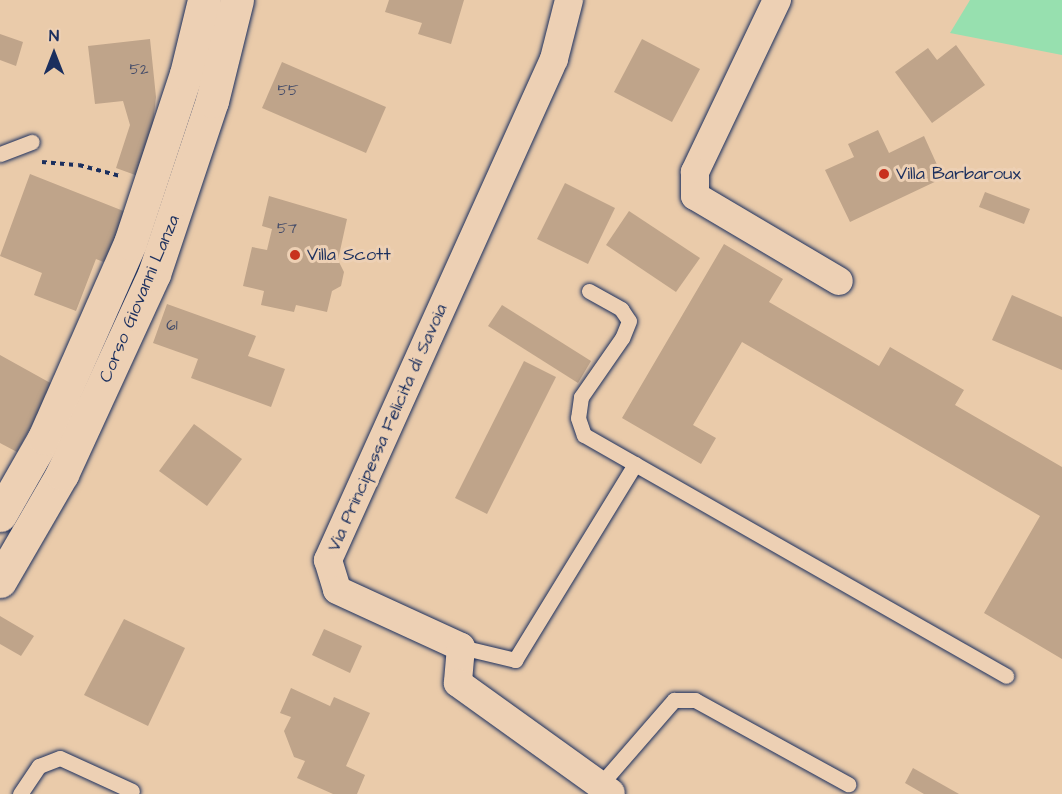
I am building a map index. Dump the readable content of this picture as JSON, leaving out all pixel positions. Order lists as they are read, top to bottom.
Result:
{
  "streets": {
    "street": ["Corso Giovanni Lanza", "Via Principessa Felicita di Savoia"]
  },
  "places": ["Villa Barbaroux", "Villa Scott"],
  "house_numbers": [
    "52",
    "55",
    "57",
    "61"
  ],
  "north": "top"
}
